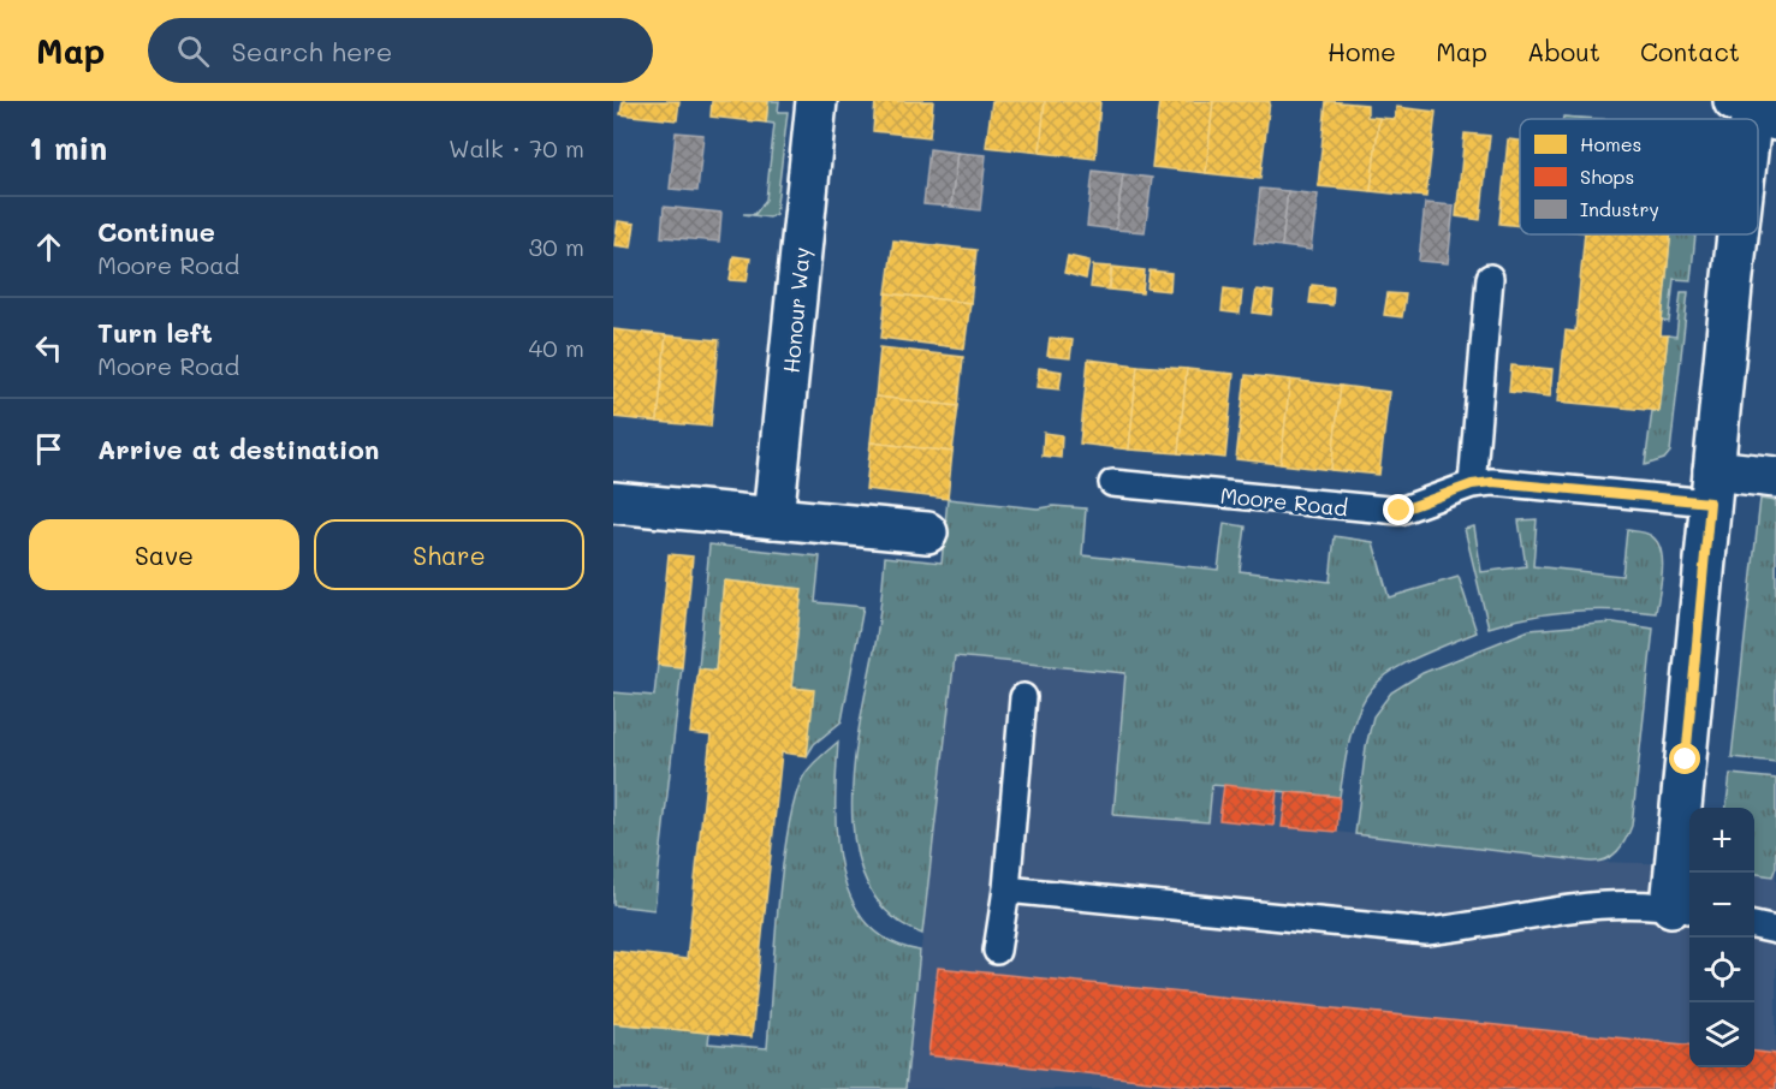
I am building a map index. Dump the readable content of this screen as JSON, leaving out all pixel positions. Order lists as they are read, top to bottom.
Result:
{
  "streets": {
    "street": ["Honour Way"],
    "lane": ["Moore Road"]
  },
  "legend": ["Homes", "Shops", "Industry"],
  "page": {
    "header": "Map",
    "search": "Search here",
    "nav": [
      "Home",
      "Map",
      "About",
      "Contact"
    ],
    "heading": ["1 min", "Walk · 70 m"],
    "list": [
      ["Continue", "Moore Road", "30 m"],
      ["Turn left", "Moore Road", "40 m"],
      "Arrive at destination"
    ],
    "buttons": ["Save", "Share"],
    "map_buttons": ["+", "−"]
  }
}
